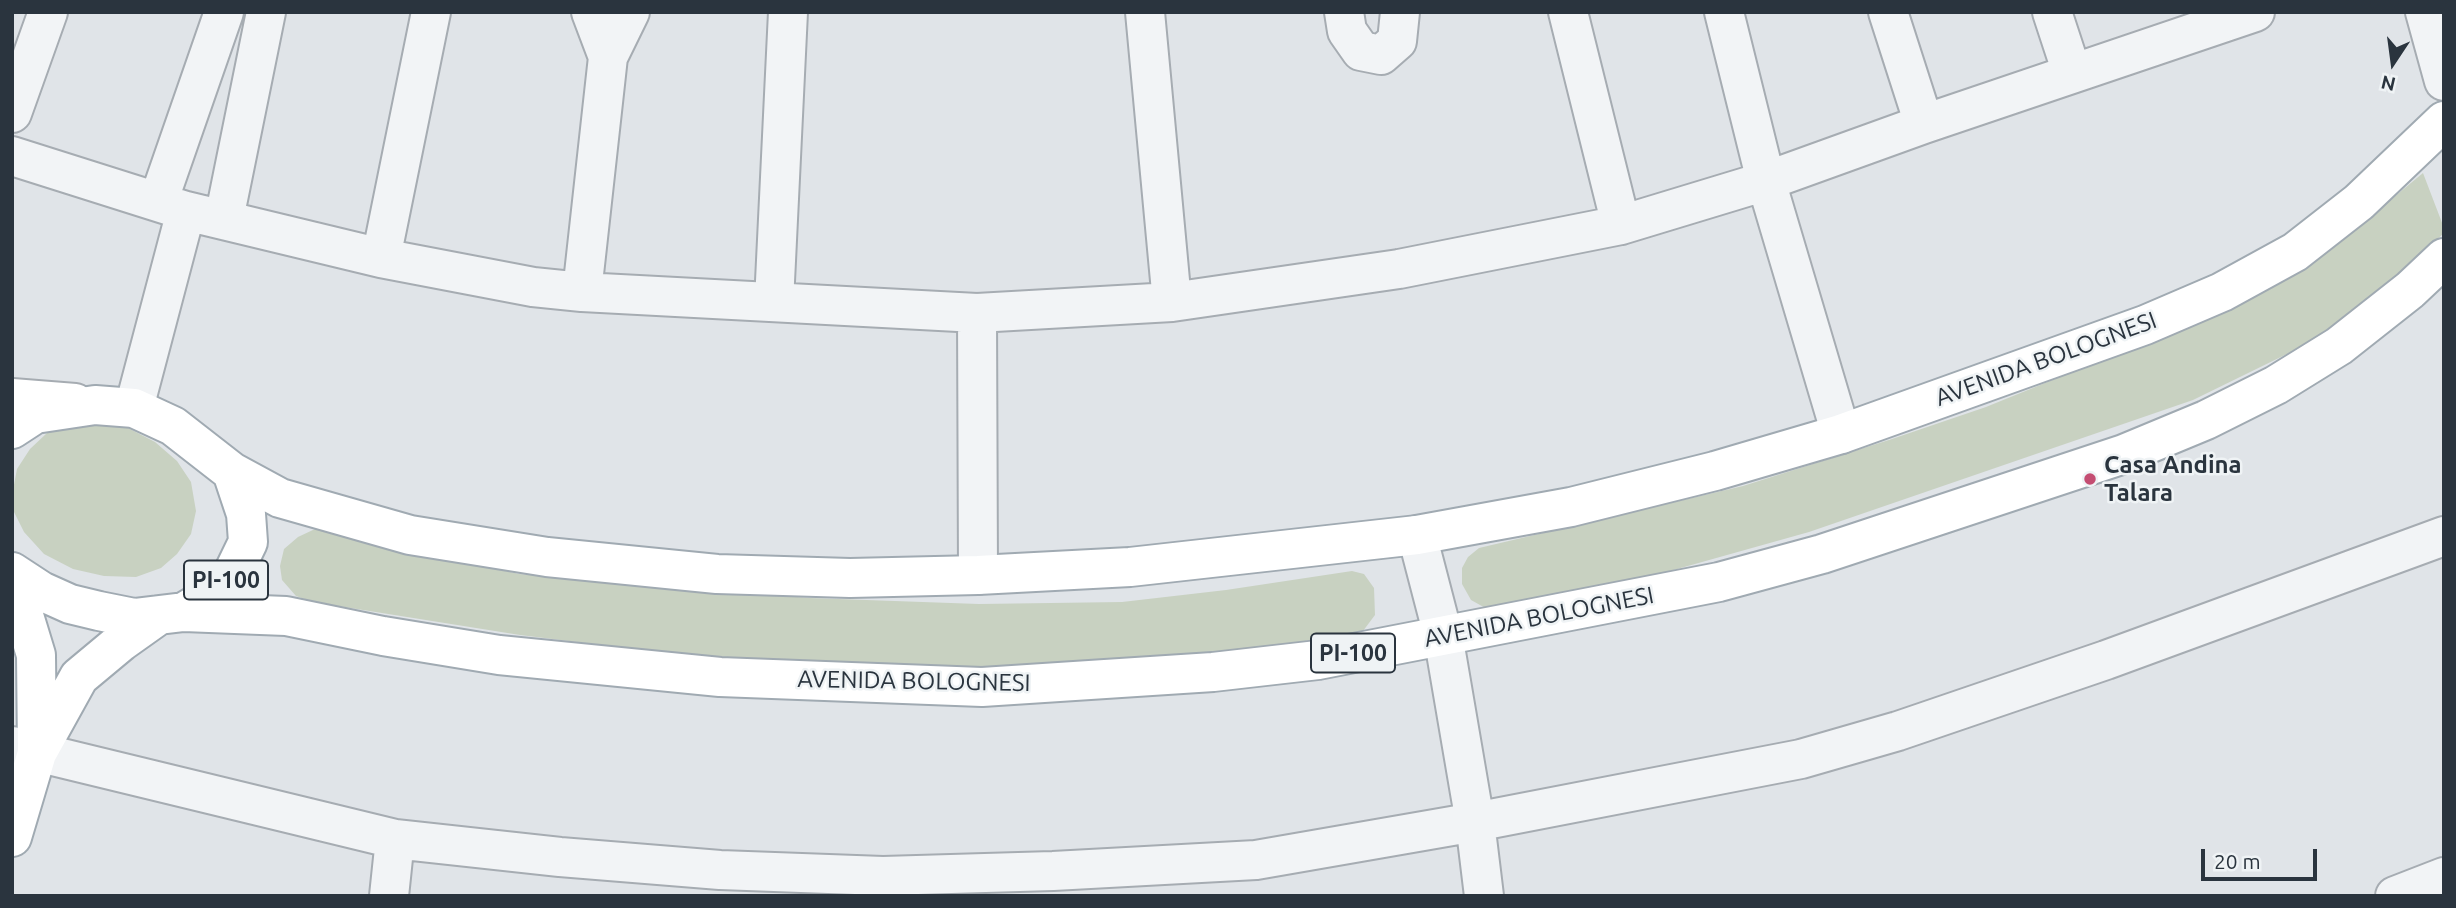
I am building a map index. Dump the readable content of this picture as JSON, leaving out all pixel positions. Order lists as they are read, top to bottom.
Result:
{
  "streets": {
    "main road": ["AVENIDA BOLOGNESI", "PI-100"]
  },
  "crossings": [
    ["AVENIDA BOLOGNESI", "PI-100"]
  ],
  "places": ["Casa Andina Talara"],
  "scale_bar": "20 m",
  "north": "bottom"
}
